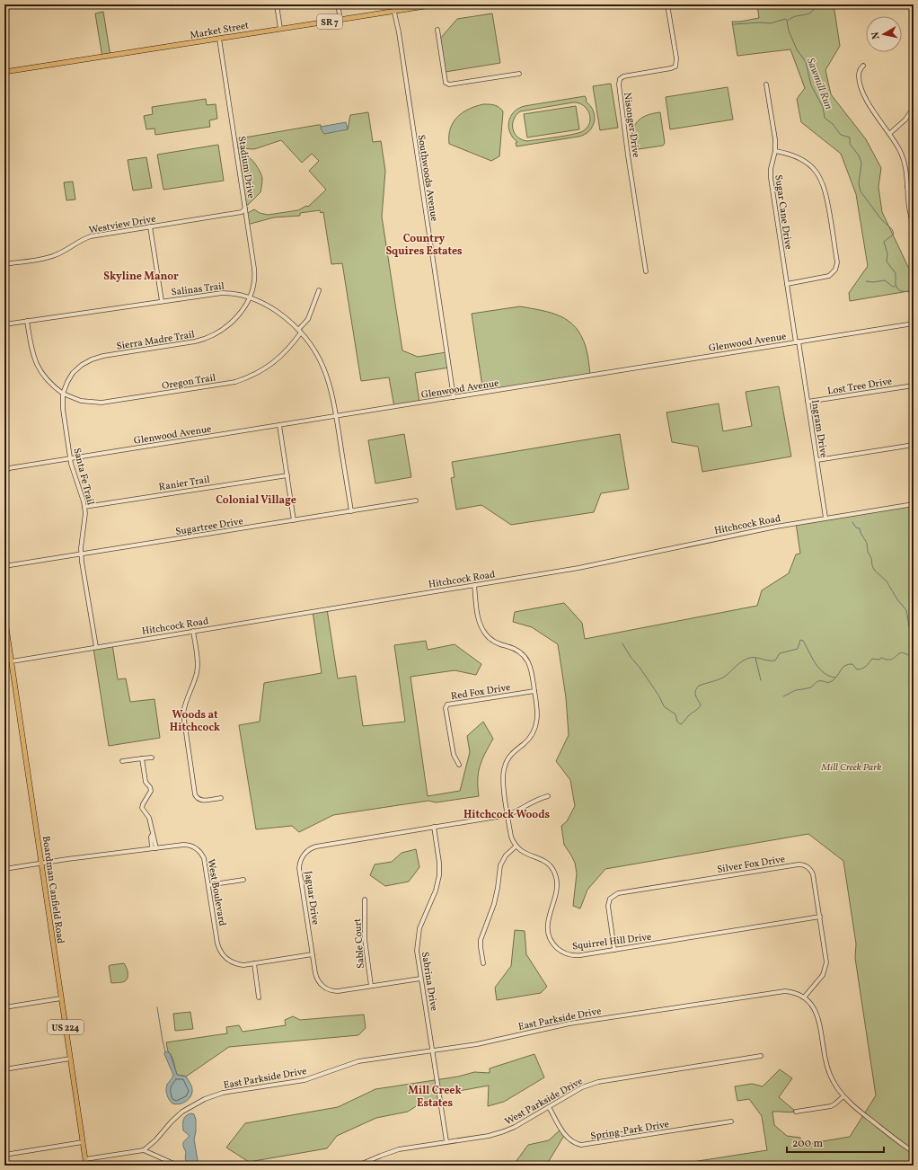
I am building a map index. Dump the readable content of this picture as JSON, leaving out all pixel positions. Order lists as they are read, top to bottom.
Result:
{
  "streets": {
    "main road": [
      "SR 7",
      "Market Street",
      "Boardman Canfield Road",
      "US 224"
    ],
    "street": [
      "Nisonger Drive",
      "Stadium Drive",
      "Southwoods Avenue",
      "Sugar Cane Drive",
      "Westview Drive",
      "Salinas Trail",
      "Sierra Madre Trail",
      "Glenwood Avenue",
      "Oregon Trail",
      "Lost Tree Drive",
      "Ingram Drive",
      "Santa Fe Trail",
      "Ranier Trail",
      "Hitchcock Road",
      "Sugartree Drive",
      "Red Fox Drive",
      "Silver Fox Drive",
      "West Boulevard",
      "Jaguar Drive",
      "Squirrel Hill Drive",
      "Sable Court",
      "Sabrina Drive",
      "East Parkside Drive",
      "West Parkside Drive",
      "Spring-Park Drive"
    ]
  },
  "crossings": [
    ["Market Street", "Stadium Drive"],
    ["Market Street", "Southwoods Avenue"],
    ["Stadium Drive", "Westview Drive"],
    ["Stadium Drive", "Salinas Trail"],
    ["Stadium Drive", "Sierra Madre Trail"],
    ["Southwoods Avenue", "Glenwood Avenue"],
    ["Sugar Cane Drive", "Glenwood Avenue"],
    ["Sugar Cane Drive", "Ingram Drive"],
    ["Salinas Trail", "Sierra Madre Trail"],
    ["Salinas Trail", "Glenwood Avenue"],
    ["Salinas Trail", "Oregon Trail"],
    ["Salinas Trail", "Sugartree Drive"],
    ["Sierra Madre Trail", "Oregon Trail"],
    ["Sierra Madre Trail", "Santa Fe Trail"],
    ["Glenwood Avenue", "Ingram Drive"],
    ["Glenwood Avenue", "Santa Fe Trail"],
    ["Oregon Trail", "Santa Fe Trail"],
    ["Lost Tree Drive", "Ingram Drive"],
    ["Ingram Drive", "Hitchcock Road"],
    ["Santa Fe Trail", "Ranier Trail"],
    ["Santa Fe Trail", "Hitchcock Road"],
    ["Santa Fe Trail", "Sugartree Drive"],
    ["Hitchcock Road", "Boardman Canfield Road"],
    ["Silver Fox Drive", "Squirrel Hill Drive"],
    ["Silver Fox Drive", "East Parkside Drive"],
    ["Boardman Canfield Road", "West Boulevard"],
    ["West Boulevard", "Jaguar Drive"],
    ["Jaguar Drive", "Sable Court"],
    ["Jaguar Drive", "Sabrina Drive"],
    ["Sabrina Drive", "East Parkside Drive"],
    ["Sabrina Drive", "West Parkside Drive"],
    ["West Parkside Drive", "Spring-Park Drive"]
  ],
  "districts": [
    "Country Squires Estates",
    "Skyline Manor",
    "Colonial Village",
    "Woods at Hitchcock",
    "Hitchcock Woods",
    "Mill Creek Estates"
  ],
  "water": ["Sawmill Run"],
  "parks": ["Mill Creek Park"],
  "scale_bar": "200 m",
  "north": "left"
}
